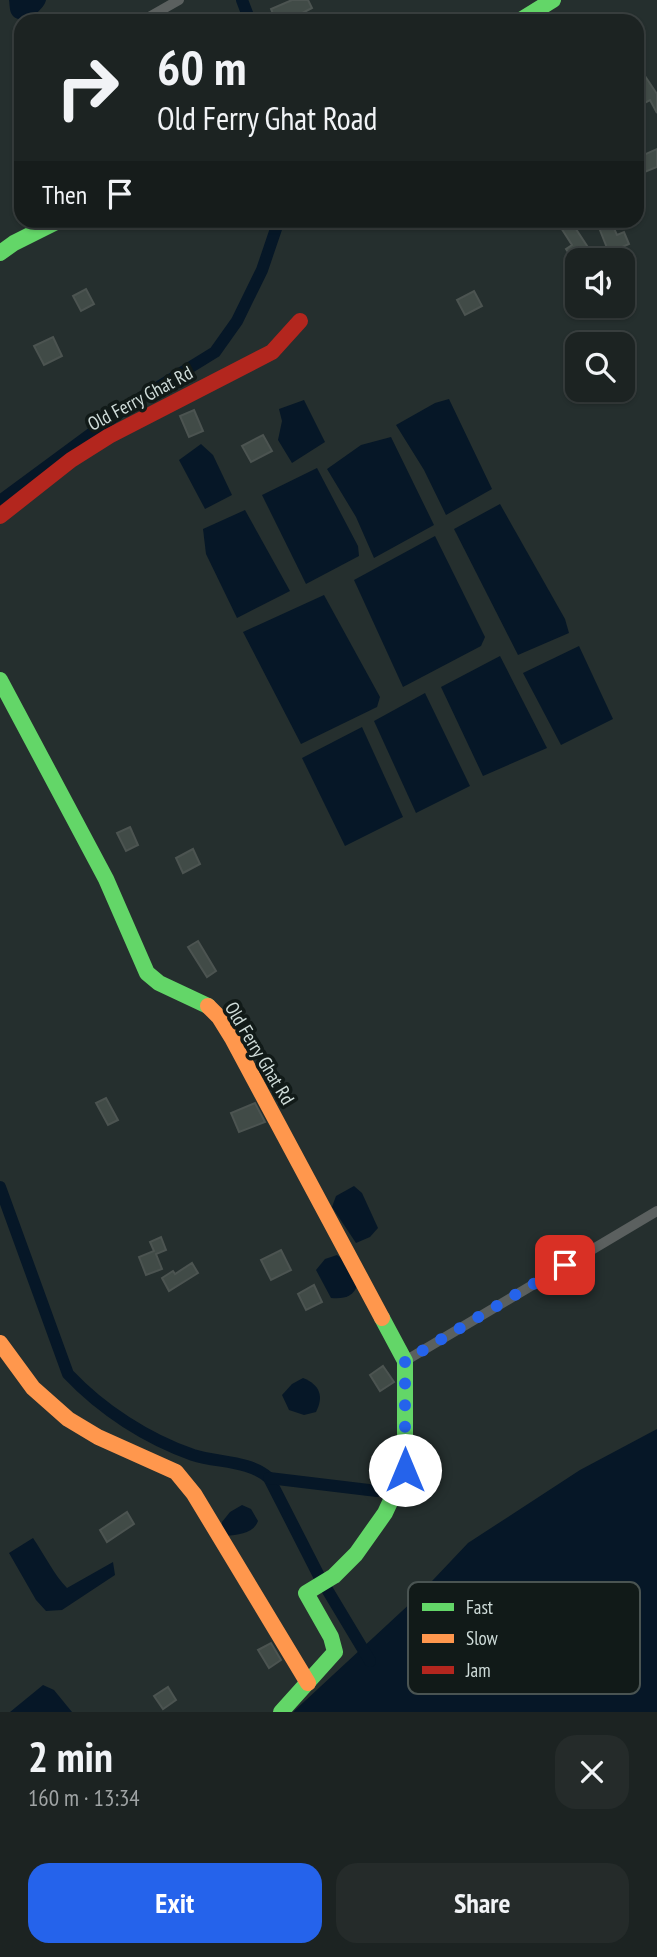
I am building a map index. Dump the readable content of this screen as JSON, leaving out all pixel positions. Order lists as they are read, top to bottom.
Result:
{
  "streets": {
    "street": ["Old Ferry Ghat Rd"]
  },
  "legend": ["Fast", "Slow", "Jam"],
  "page": {
    "turn": ["60 m", "Old Ferry Ghat Road"],
    "then": "Then",
    "heading": ["2 min", "160 m · 13:34"],
    "buttons": ["Exit", "Share"]
  }
}
